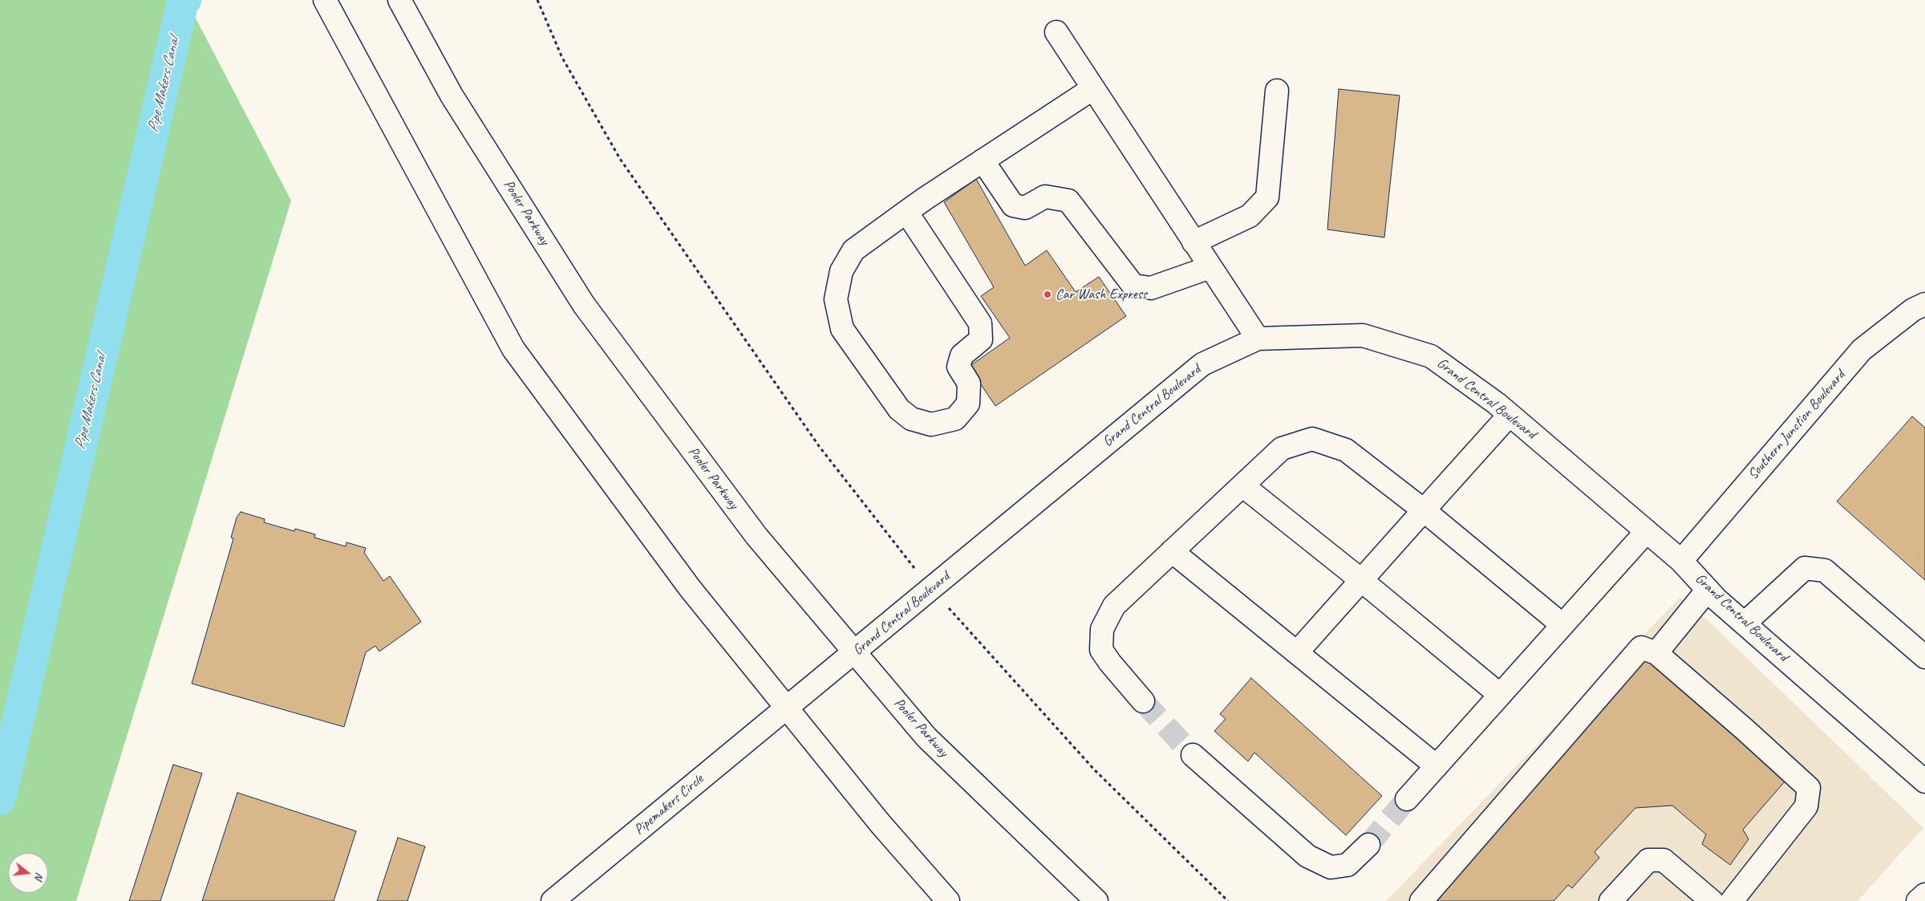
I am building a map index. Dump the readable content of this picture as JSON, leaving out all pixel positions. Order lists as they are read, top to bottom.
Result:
{
  "streets": {
    "main road": [
      "Pooler Parkway",
      "Grand Central Boulevard",
      "Southern Junction Boulevard",
      "Pipemakers Circle"
    ]
  },
  "crossings": [
    ["Pooler Parkway", "Grand Central Boulevard"],
    ["Grand Central Boulevard", "Southern Junction Boulevard"],
    ["Grand Central Boulevard", "Pipemakers Circle"]
  ],
  "water": ["Pipe Makers Canal"],
  "places": ["Car Wash Express"],
  "north": "right"
}
